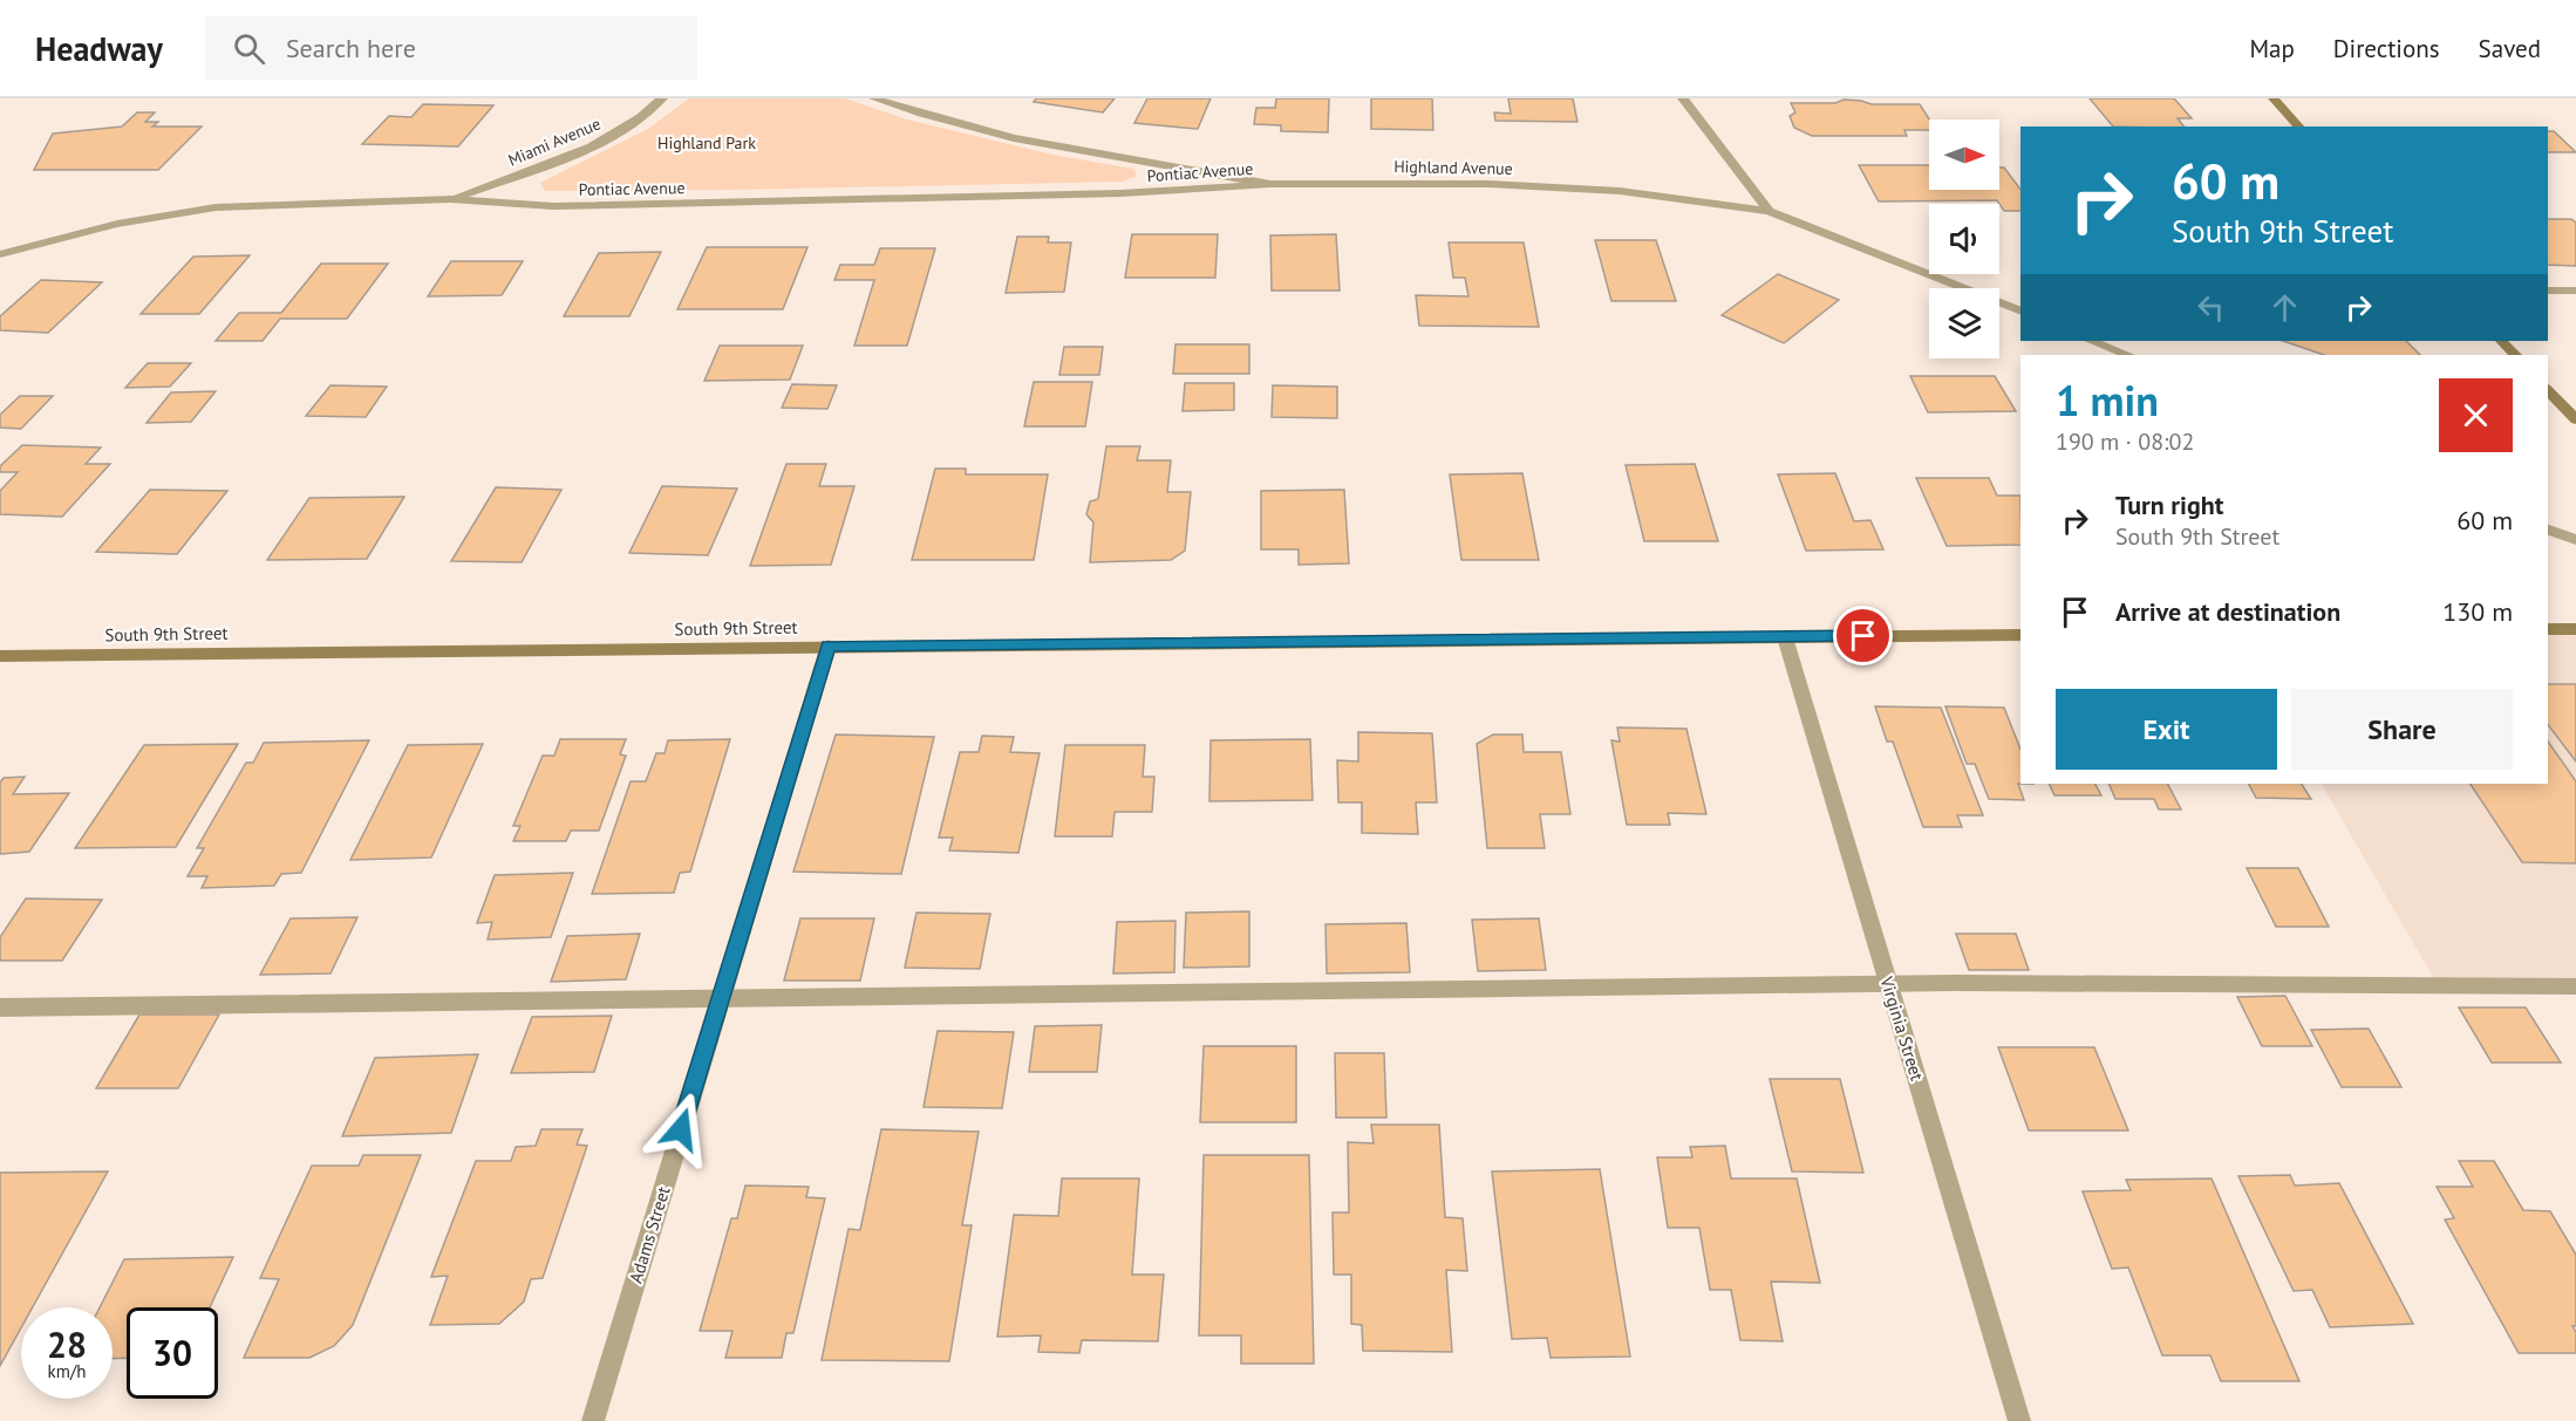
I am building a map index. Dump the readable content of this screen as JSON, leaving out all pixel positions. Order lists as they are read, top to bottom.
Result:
{
  "streets": {
    "street": [
      "Miami Avenue",
      "Highland Avenue",
      "Pontiac Avenue",
      "South 9th Street",
      "Virginia Street",
      "Adams Street"
    ]
  },
  "crossings": [
    ["Miami Avenue", "Pontiac Avenue"],
    ["Highland Avenue", "Pontiac Avenue"],
    ["South 9th Street", "Virginia Street"],
    ["South 9th Street", "Adams Street"]
  ],
  "parks": ["Highland Park"],
  "north": "right",
  "page": {
    "header": "Headway",
    "search": "Search here",
    "nav": ["Map", "Directions", "Saved"],
    "turn": ["60 m", "South 9th Street"],
    "heading": ["1 min", "190 m · 08:02"],
    "list": [
      {
        "name": "Turn right",
        "note": "South 9th Street",
        "value": "60 m"
      },
      {
        "name": "Arrive at destination",
        "value": "130 m"
      }
    ],
    "buttons": ["Exit", "Share"],
    "speed": "28 km/h",
    "limit": "30"
  }
}
